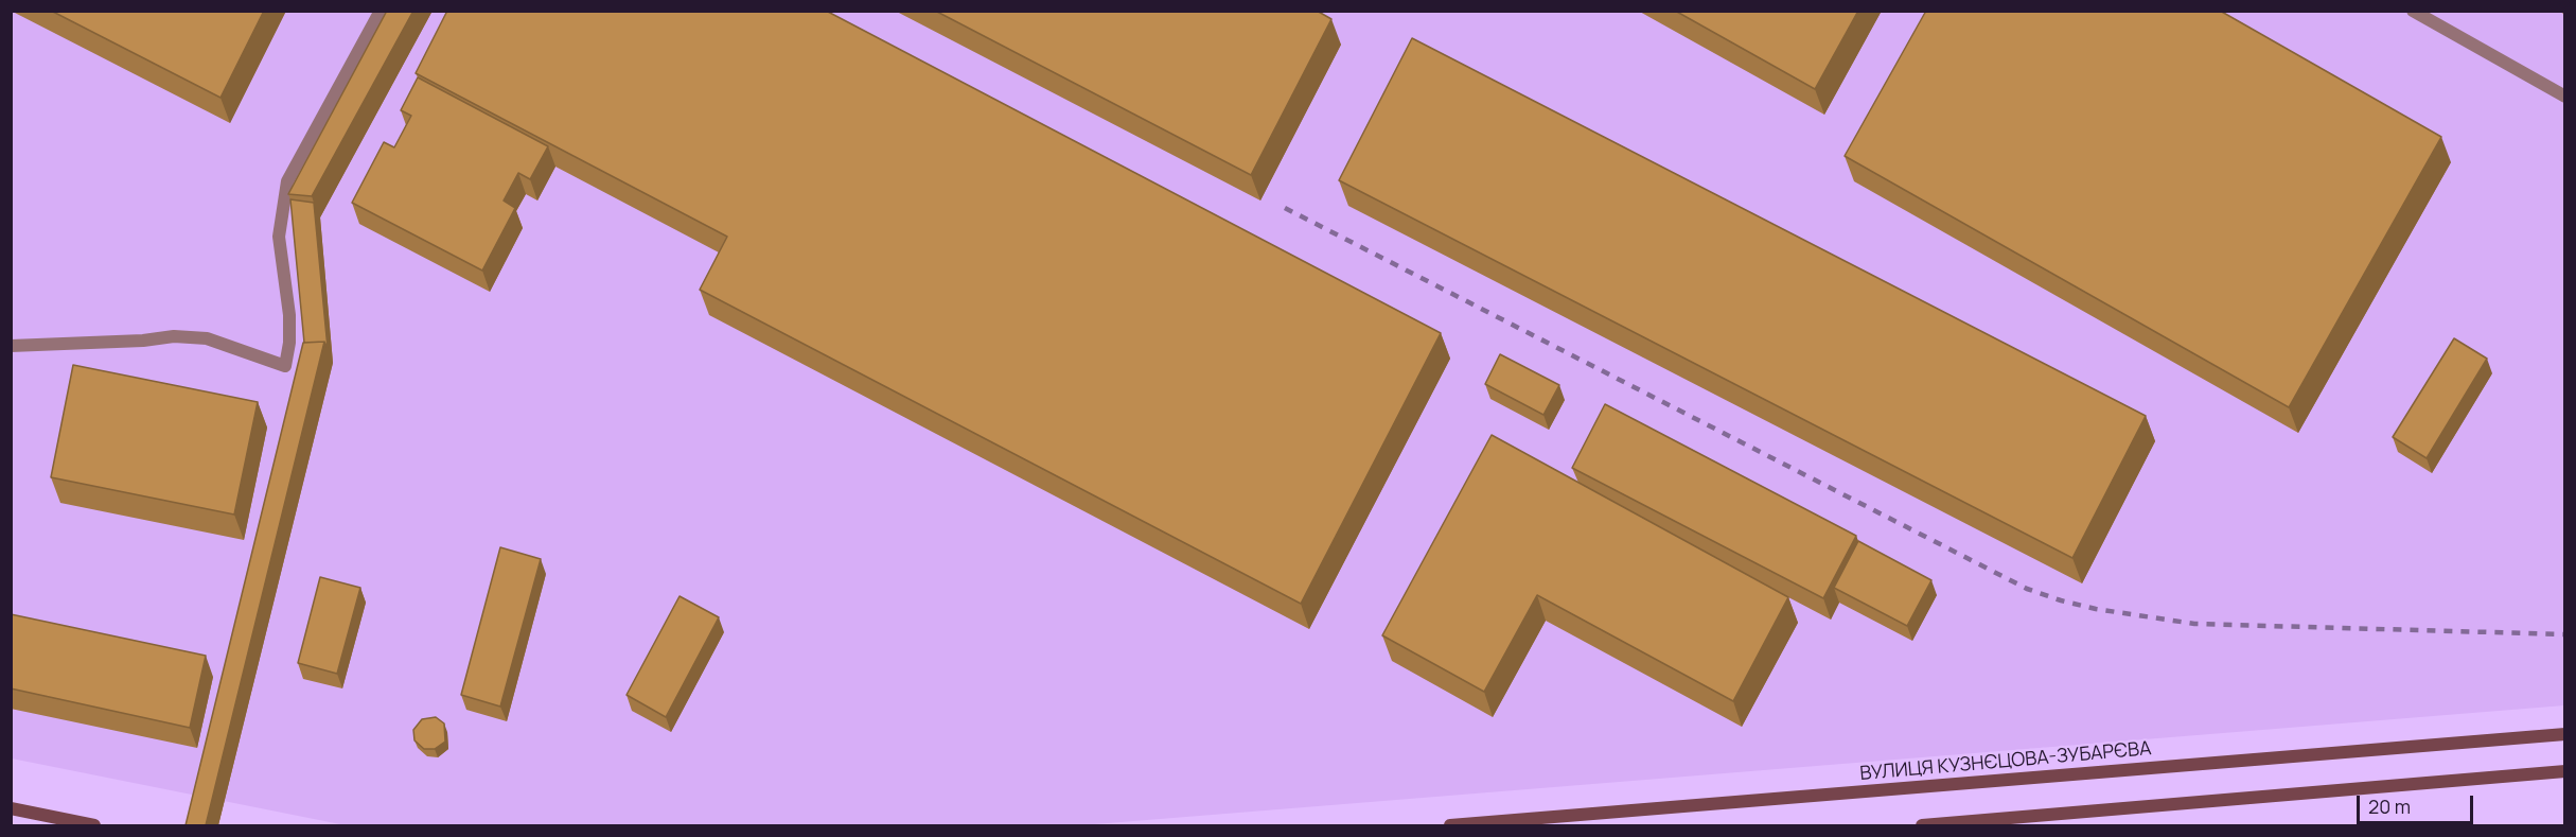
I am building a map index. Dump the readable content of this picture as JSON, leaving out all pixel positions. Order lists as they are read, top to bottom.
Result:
{
  "streets": {
    "main road": ["ВУЛИЦЯ КУЗНЄЦОВА-ЗУБАРЄВА"]
  },
  "scale_bar": "20 m"
}
